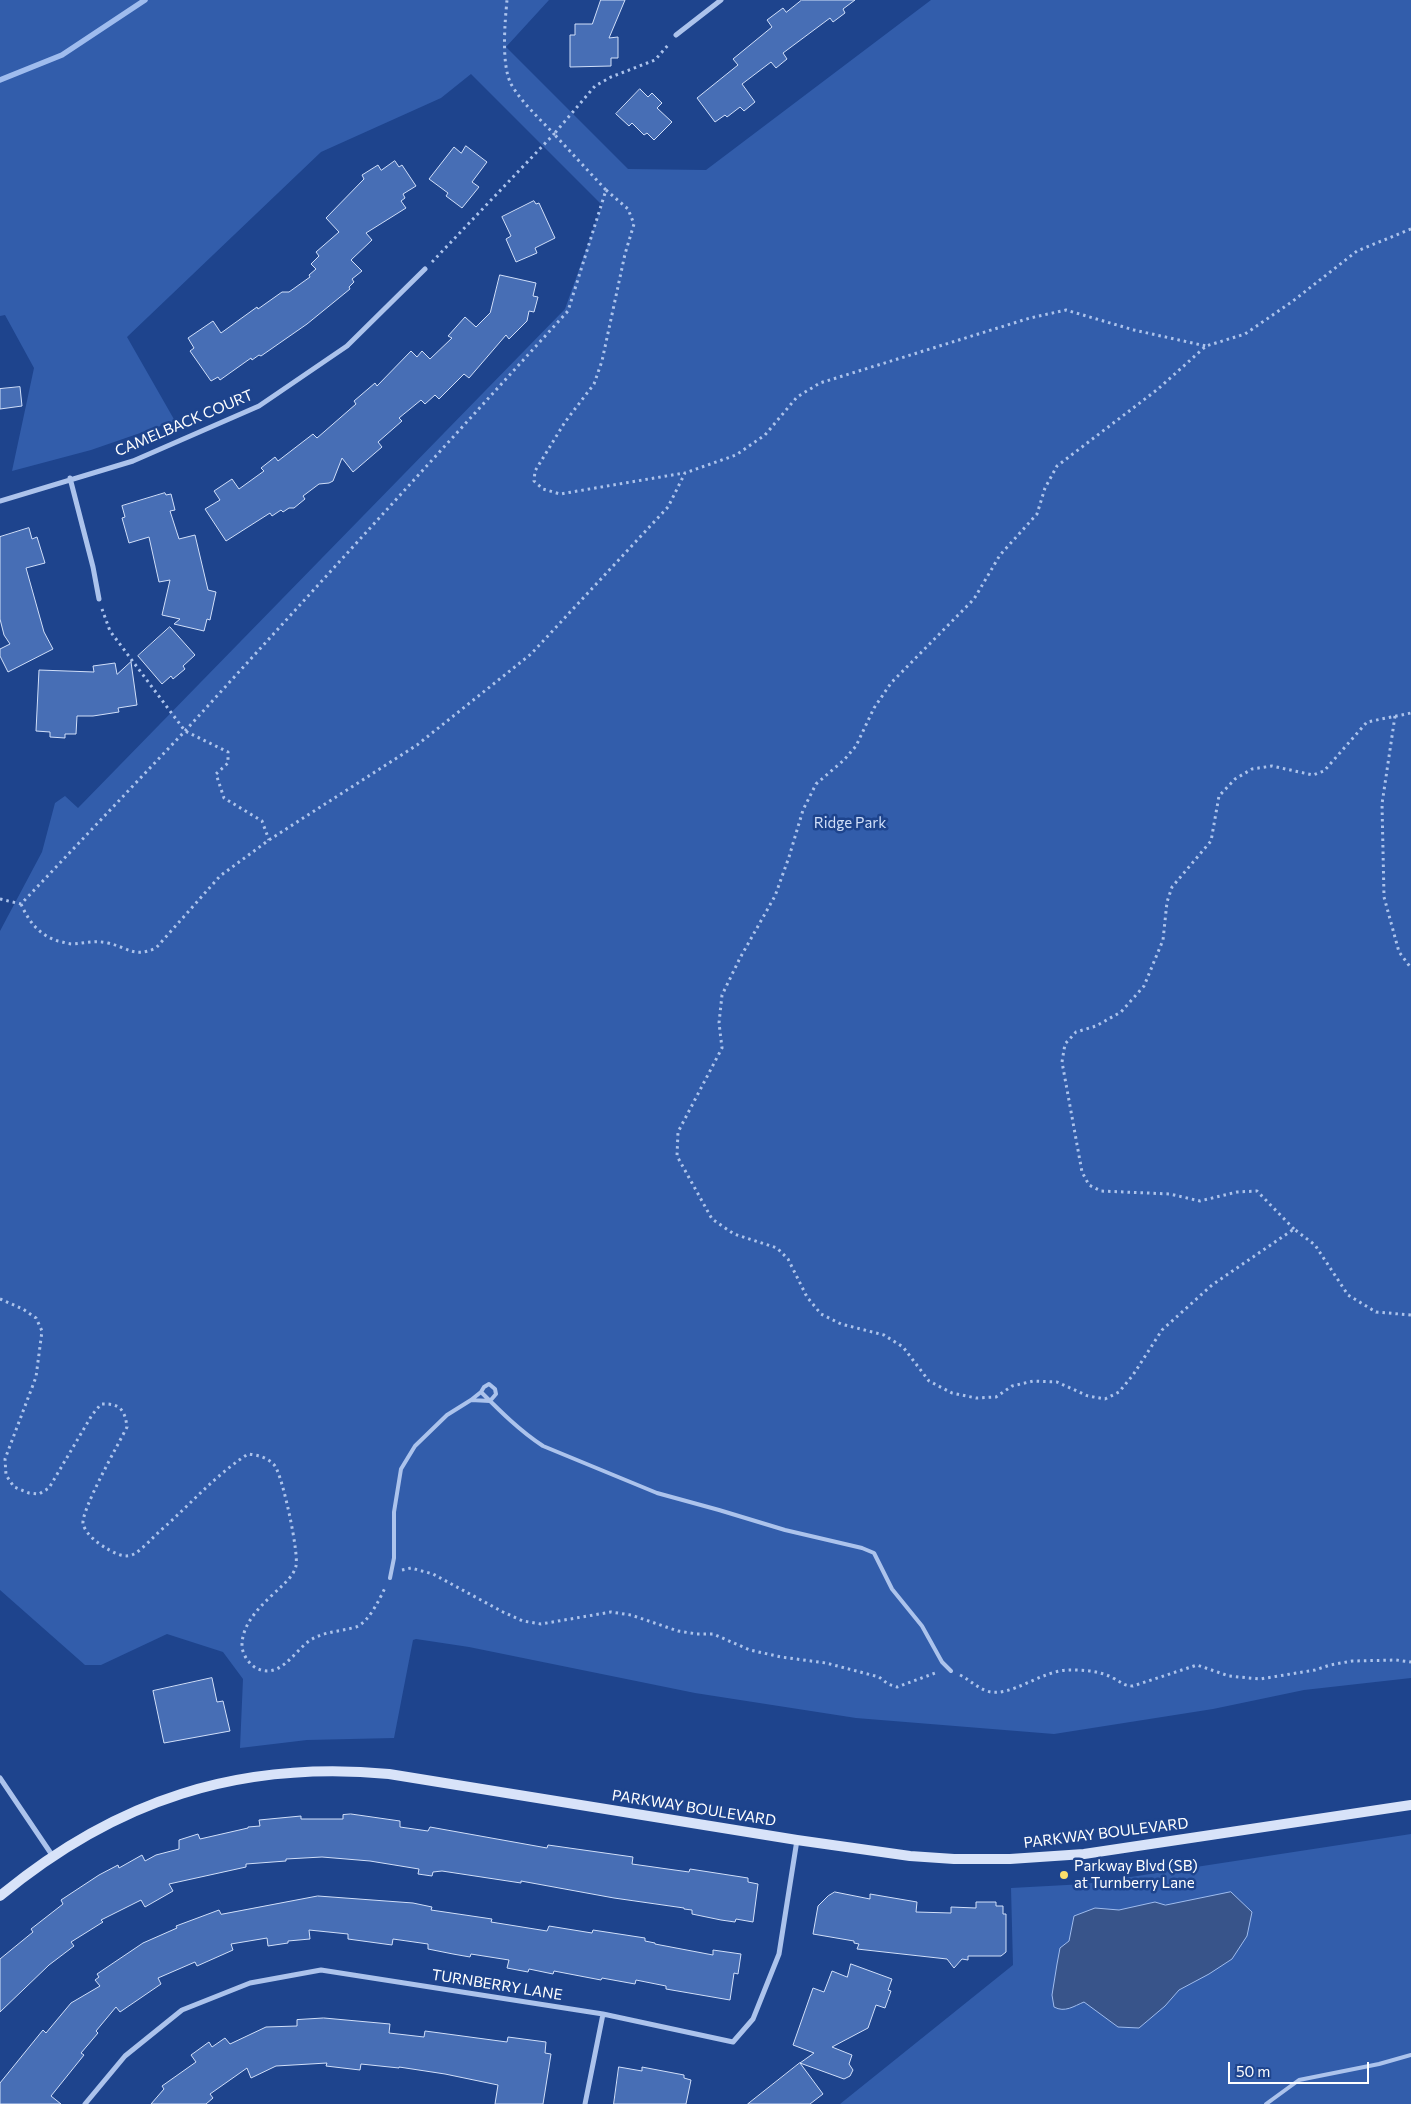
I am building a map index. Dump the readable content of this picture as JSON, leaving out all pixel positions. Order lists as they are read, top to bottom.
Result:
{
  "streets": {
    "street": ["CAMELBACK COURT", "PARKWAY BOULEVARD", "TURNBERRY LANE"]
  },
  "crossings": [
    ["PARKWAY BOULEVARD", "TURNBERRY LANE"]
  ],
  "parks": ["Ridge Park"],
  "places": ["Parkway Blvd (SB) at Turnberry Lane"],
  "scale_bar": "50 m"
}
